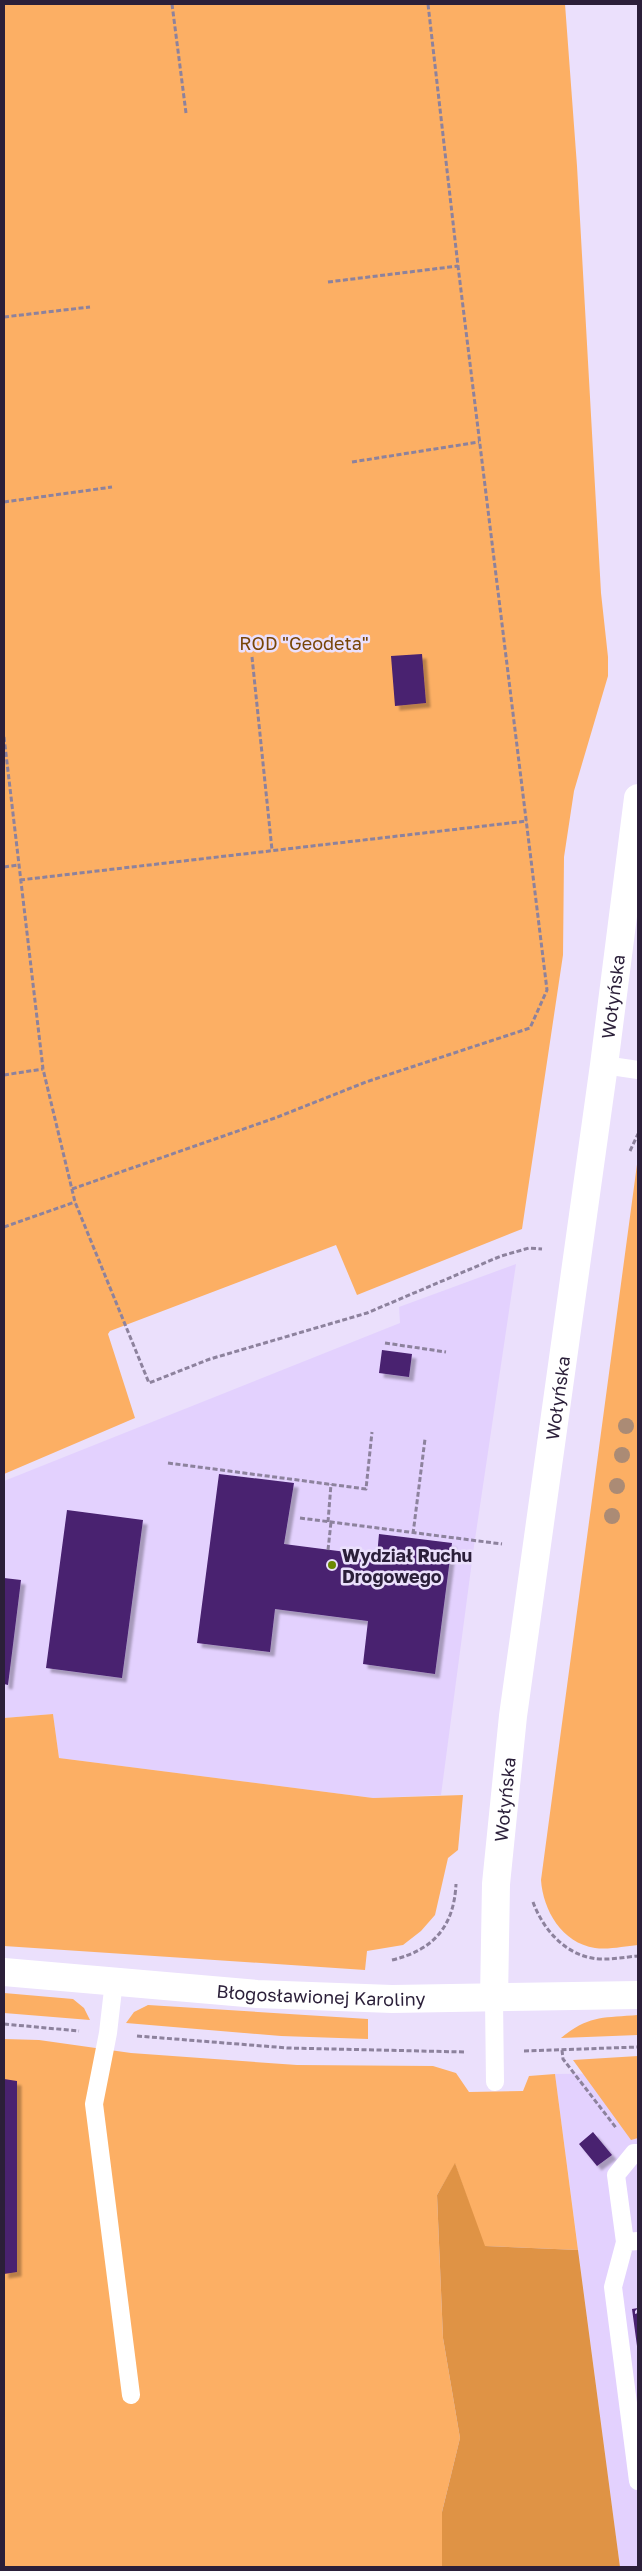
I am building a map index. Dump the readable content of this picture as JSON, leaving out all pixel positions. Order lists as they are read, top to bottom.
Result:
{
  "streets": {
    "street": ["Wołyńska", "Błogosławionej Karoliny"]
  },
  "crossings": [
    ["Wołyńska", "Błogosławionej Karoliny"]
  ],
  "parks": ["ROD \"Geodeta\""],
  "places": ["Wydział Ruchu Drogowego"]
}
